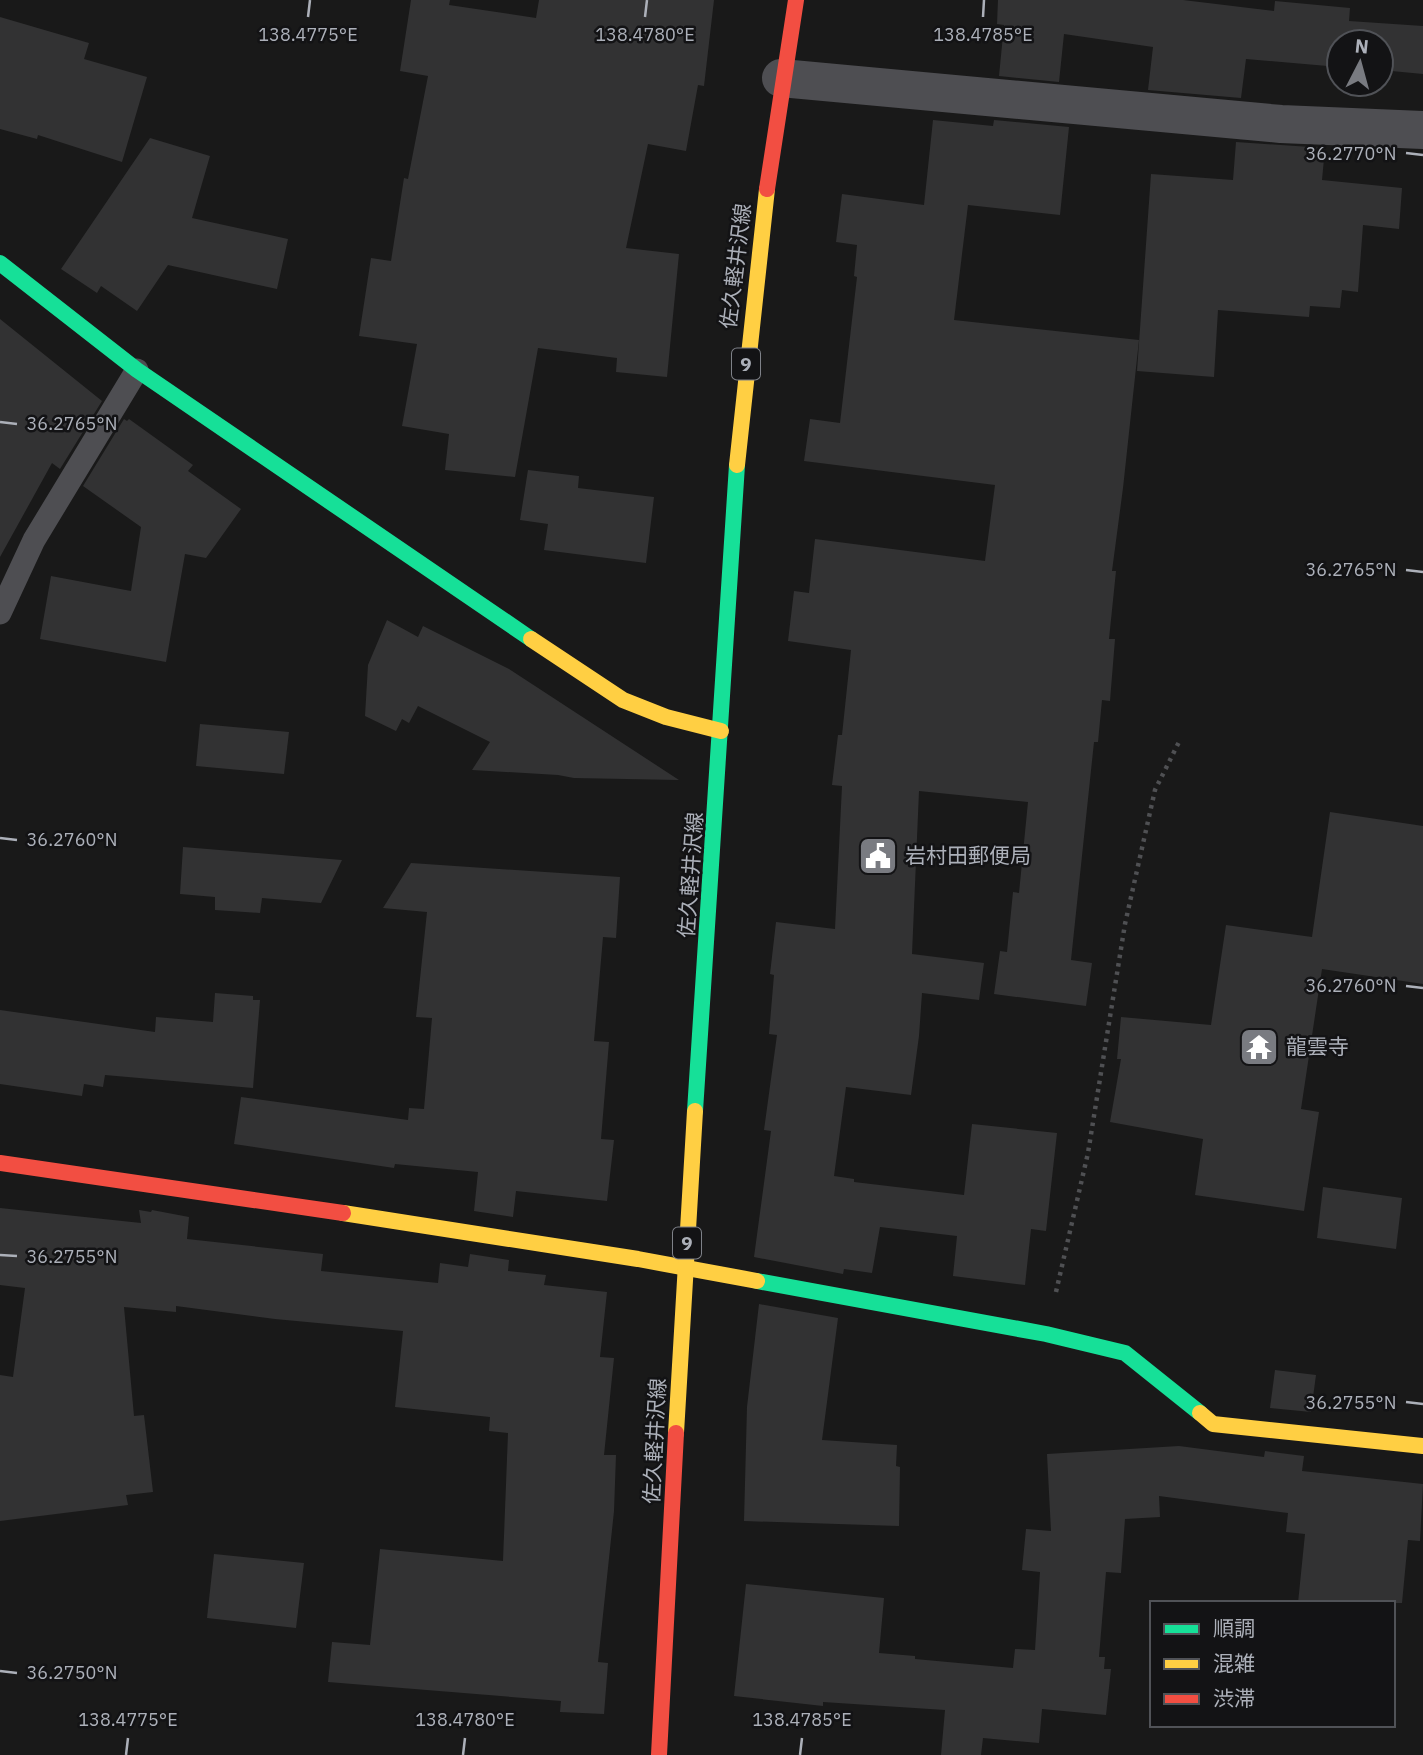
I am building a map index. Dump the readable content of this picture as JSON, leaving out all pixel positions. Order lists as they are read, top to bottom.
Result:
{
  "streets": {
    "street": ["佐久軽井沢線", "9"]
  },
  "places": {
    "public building": ["岩村田郵便局"],
    "temple": ["龍雲寺"]
  },
  "legend": ["順調", "混雑", "渋滞"],
  "north": "top",
  "coordinates": [
    "138.4775°E",
    "138.4780°E",
    "138.4785°E",
    "36.2770°N",
    "36.2765°N",
    "36.2760°N",
    "36.2755°N",
    "36.2750°N"
  ]
}
